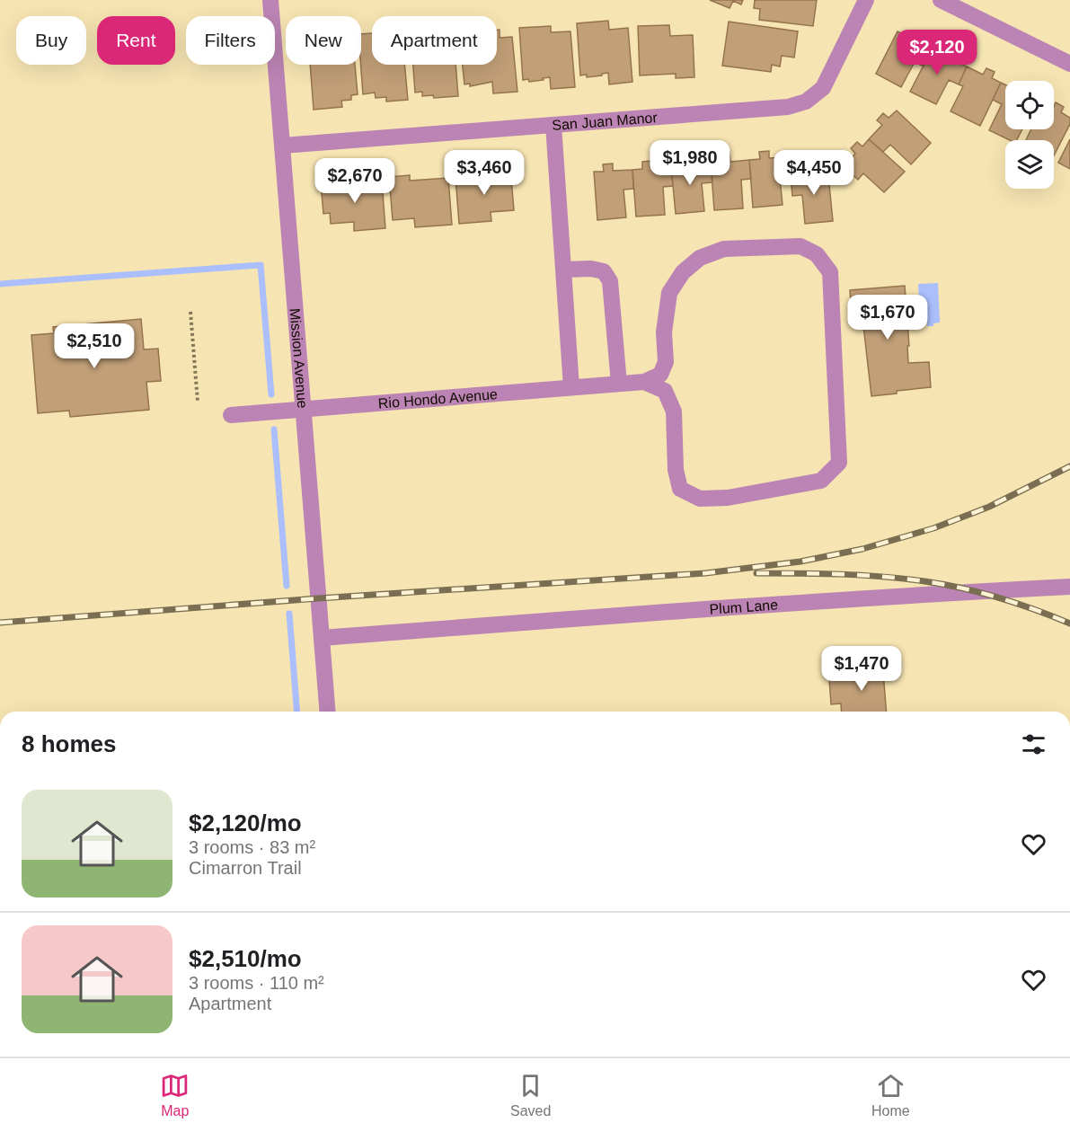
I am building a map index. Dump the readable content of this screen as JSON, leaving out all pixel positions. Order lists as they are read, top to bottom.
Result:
{
  "streets": {
    "street": [
      "San Juan Manor",
      "Mission Avenue",
      "Rio Hondo Avenue",
      "Plum Lane"
    ]
  },
  "crossings": [
    ["San Juan Manor", "Mission Avenue"],
    ["Mission Avenue", "Rio Hondo Avenue"],
    ["Mission Avenue", "Plum Lane"]
  ],
  "page": {
    "chip": [
      "Buy",
      "Rent",
      "Filters",
      "New",
      "Apartment"
    ],
    "price": [
      "$2,120",
      "$1,980",
      "$3,460",
      "$4,450",
      "$2,670",
      "$1,670",
      "$2,510",
      "$1,470"
    ],
    "heading": "8 homes",
    "list": [
      {
        "name": "$2,120/mo",
        "note": "3 rooms · 83 m² · Cimarron Trail"
      },
      {
        "name": "$2,510/mo",
        "note": "3 rooms · 110 m² · Apartment"
      }
    ],
    "tabs": ["Map", "Saved", "Home"]
  }
}
